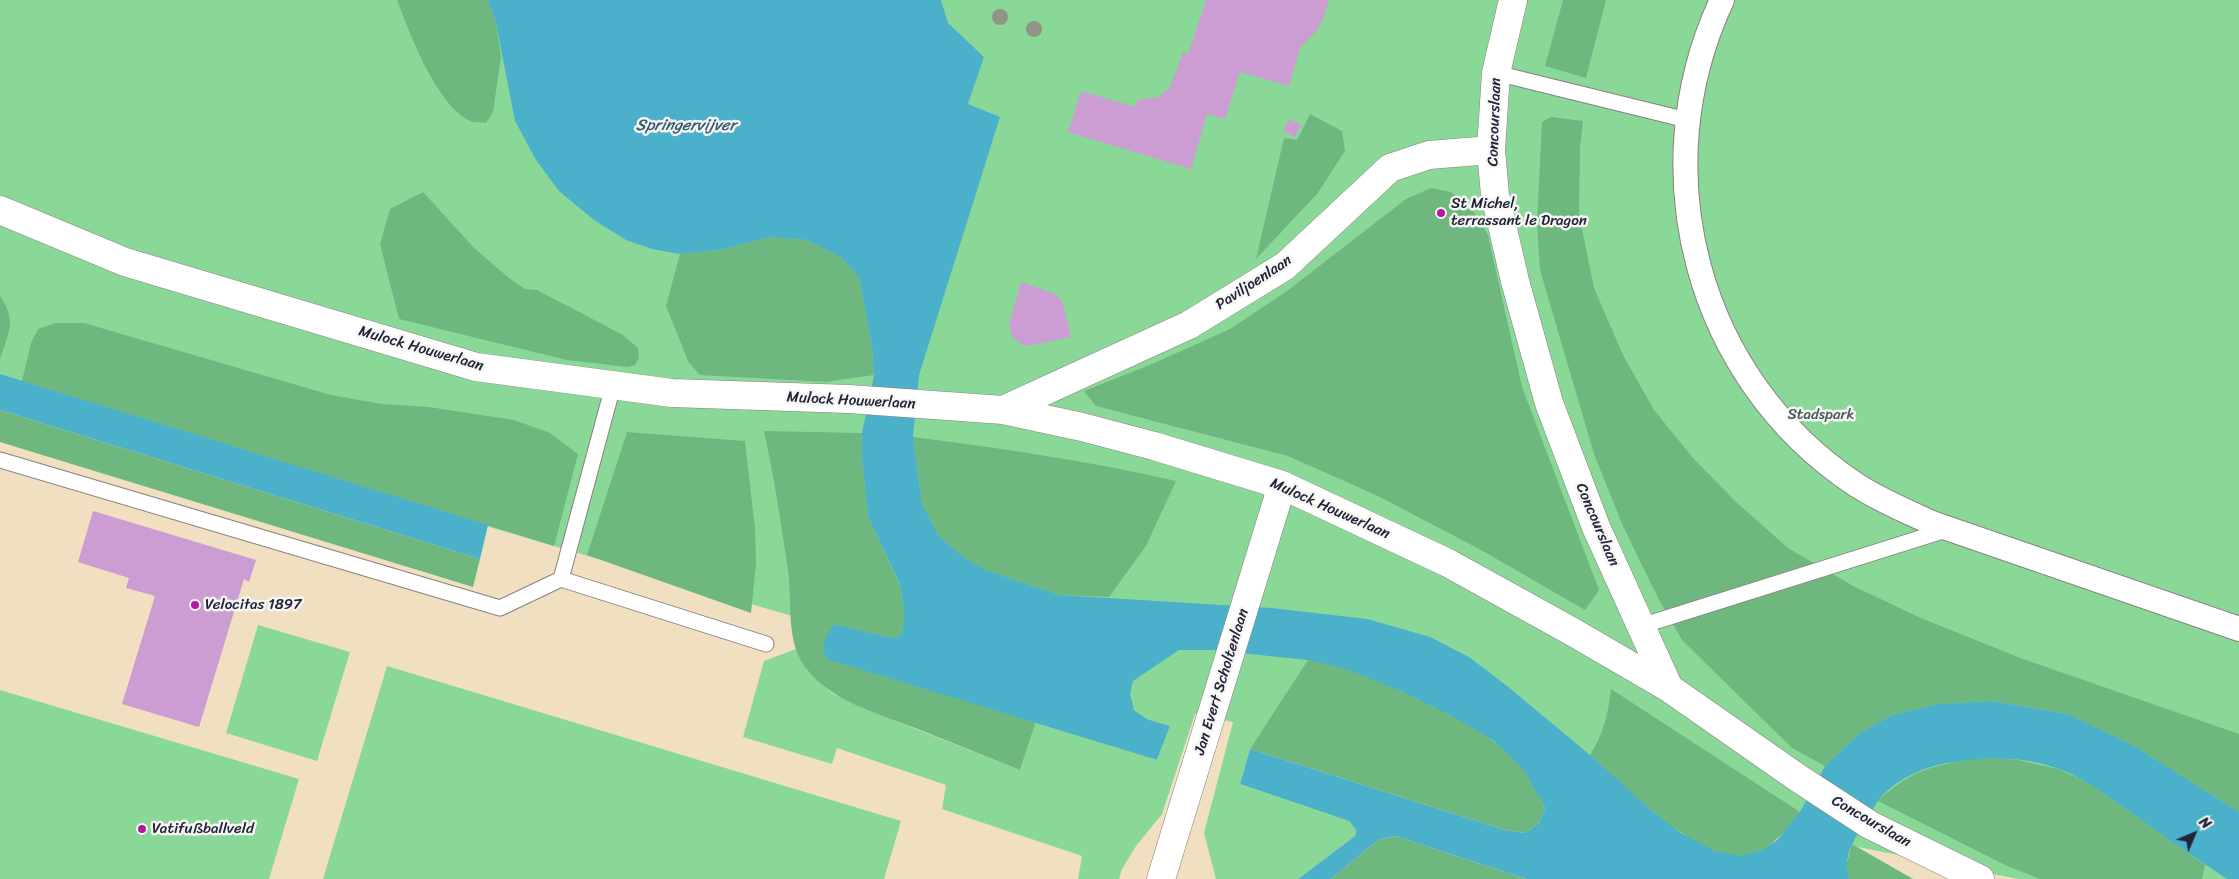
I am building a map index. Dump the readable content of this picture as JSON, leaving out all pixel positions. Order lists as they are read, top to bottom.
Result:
{
  "streets": {
    "street": [
      "Concourslaan",
      "Paviljoenlaan",
      "Mulock Houwerlaan",
      "Jan Evert Scholtenlaan"
    ]
  },
  "crossings": [
    ["Concourslaan", "Paviljoenlaan"],
    ["Concourslaan", "Mulock Houwerlaan"],
    ["Paviljoenlaan", "Mulock Houwerlaan"],
    ["Mulock Houwerlaan", "Jan Evert Scholtenlaan"]
  ],
  "water": ["Springervijver"],
  "parks": ["Stadspark"],
  "places": ["St Michel, terrassant le Dragon", "Velocitas 1897", "Vatifußballveld"],
  "north": "top right"
}
